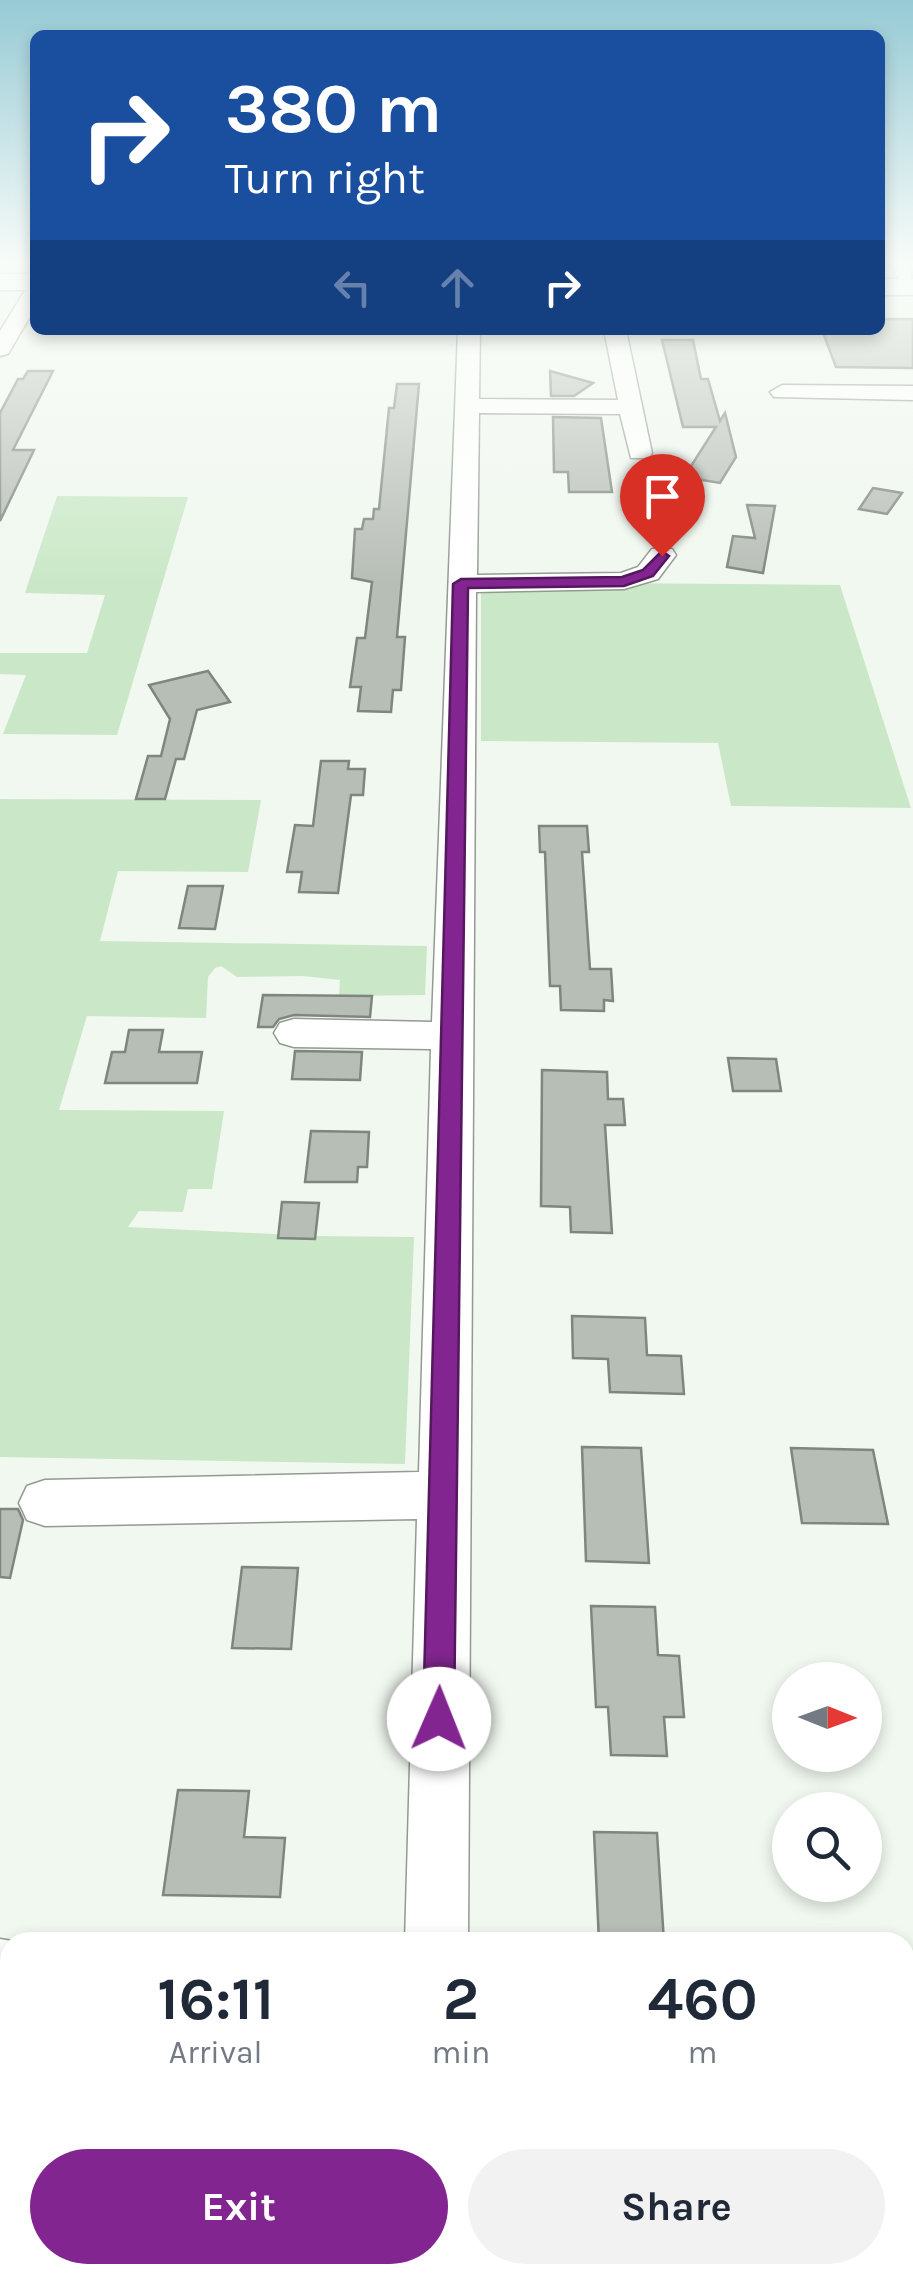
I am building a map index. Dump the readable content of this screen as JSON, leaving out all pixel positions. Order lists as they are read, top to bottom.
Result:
{
  "north": "right",
  "page": {
    "turn": ["380 m", "Turn right"],
    "eta": [
      "16:11",
      "Arrival",
      "2",
      "min",
      "460",
      "m"
    ],
    "buttons": ["Exit", "Share"]
  }
}
